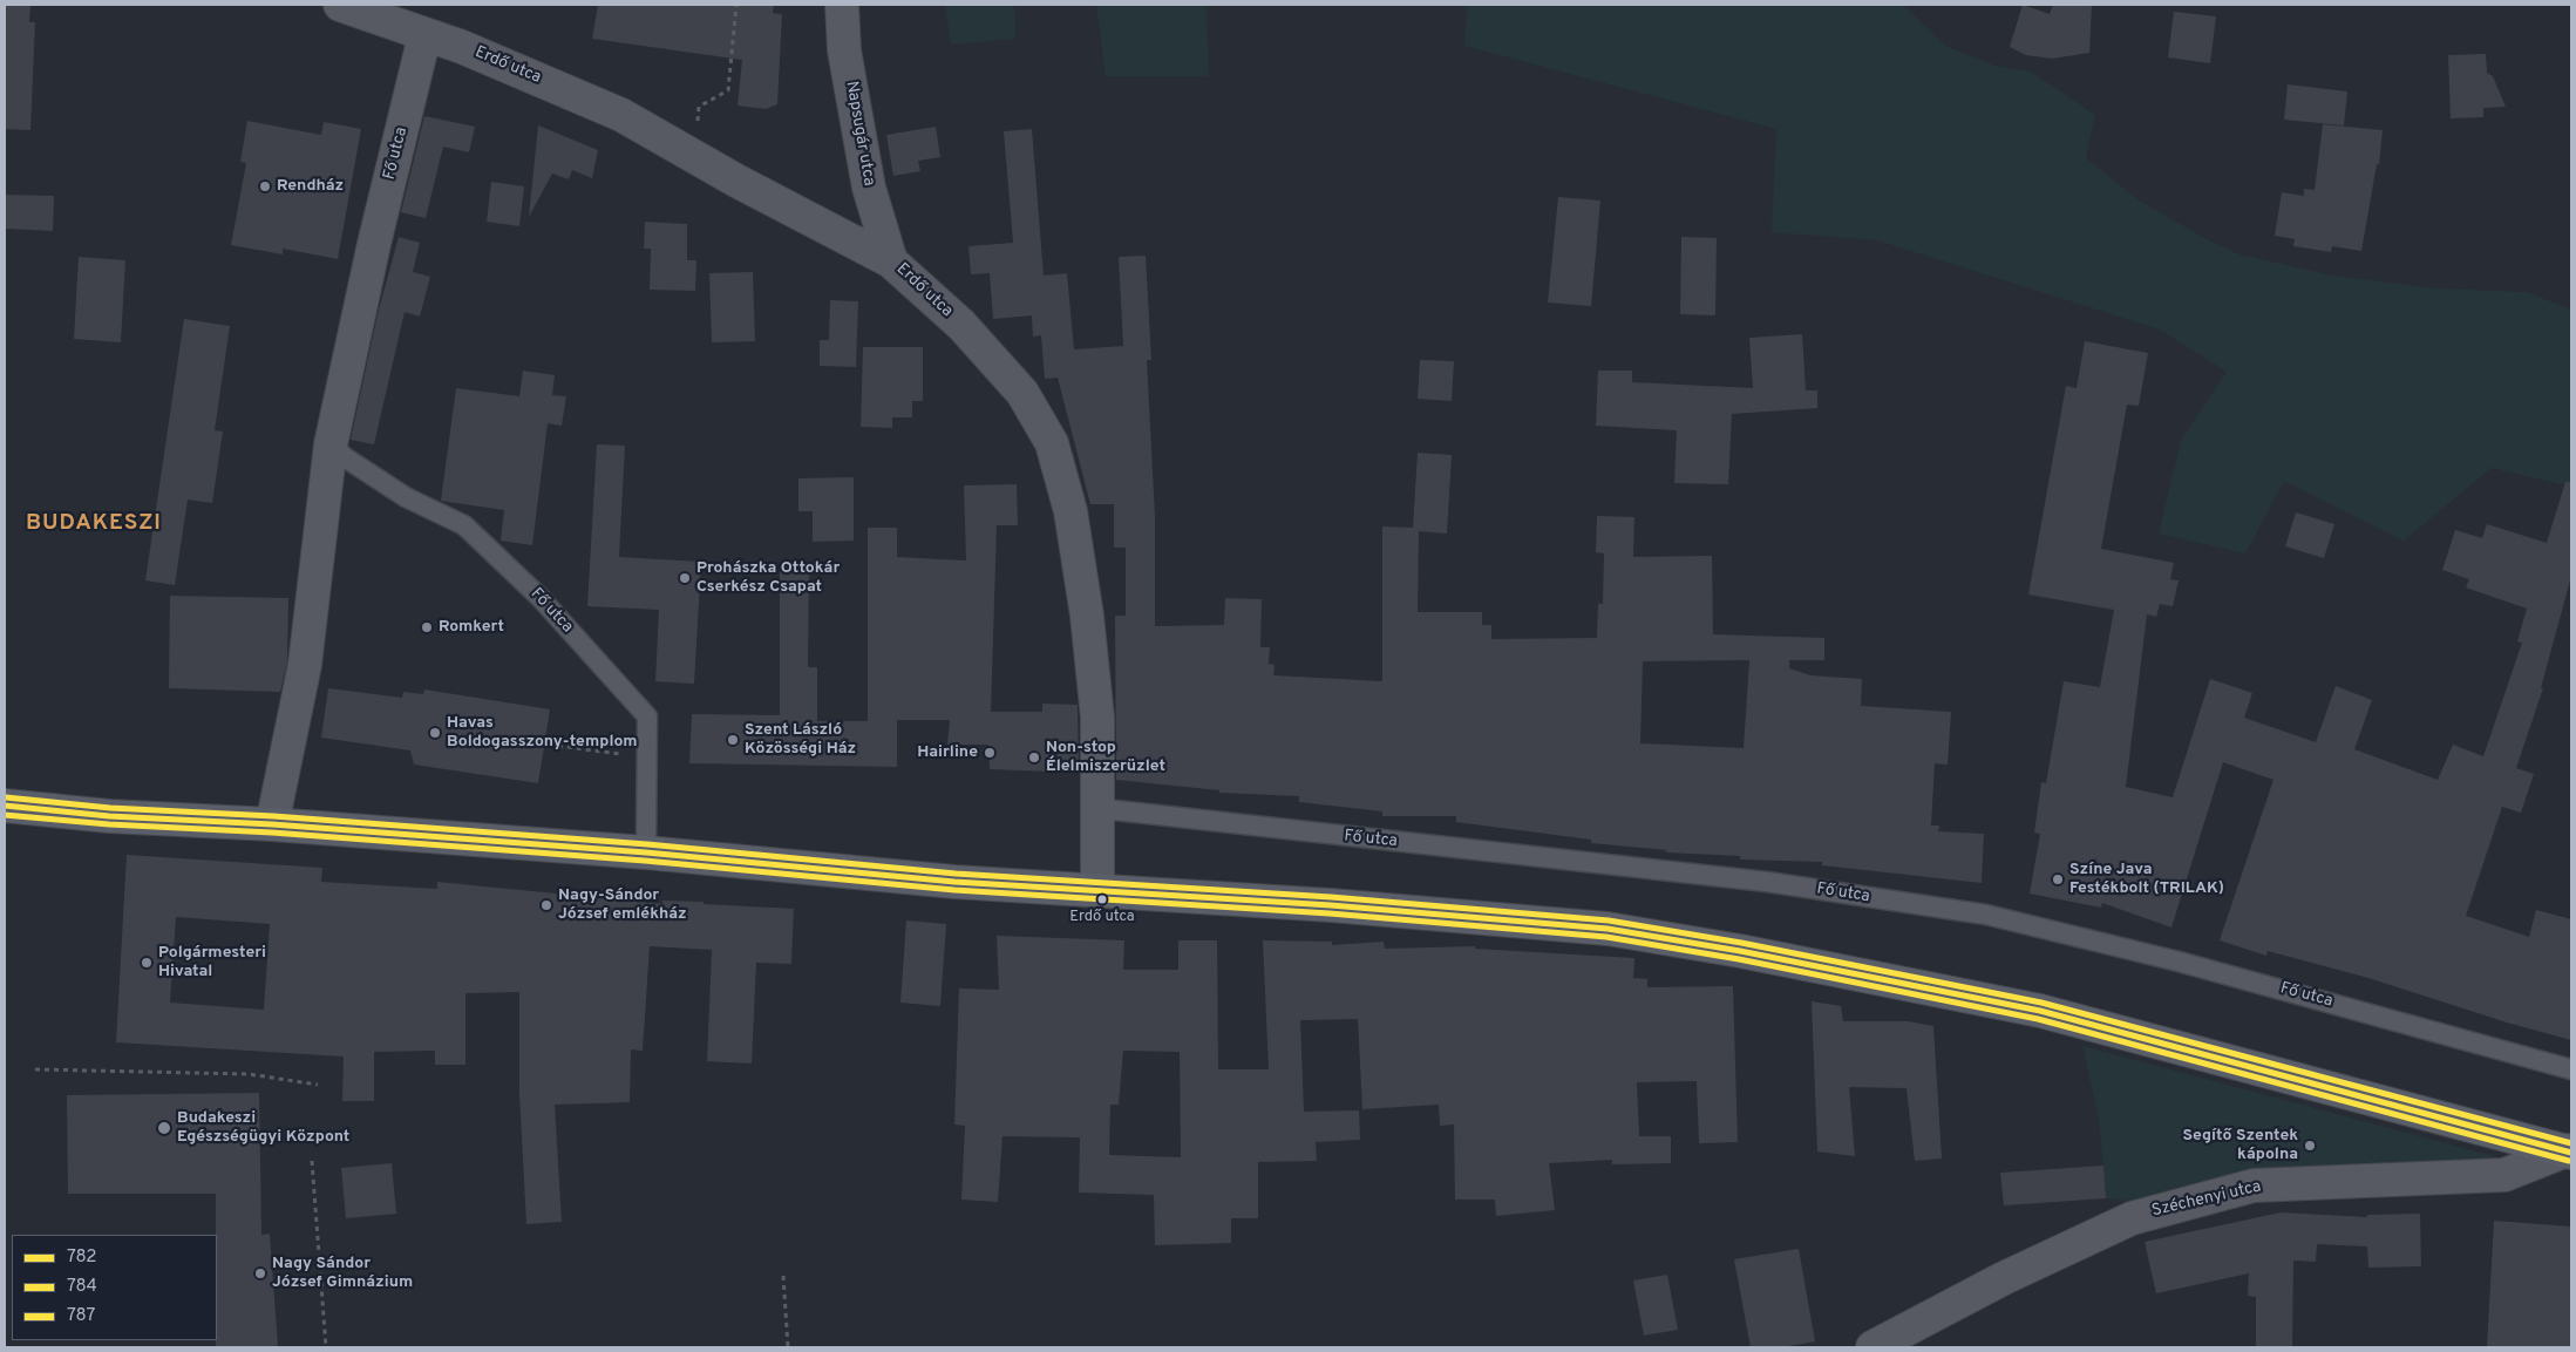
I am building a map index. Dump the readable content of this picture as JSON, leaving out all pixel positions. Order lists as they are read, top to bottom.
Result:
{
  "streets": {
    "street": [
      "Erdő utca",
      "Napsugár utca",
      "Fő utca",
      "Széchenyi utca"
    ]
  },
  "crossings": [
    ["Erdő utca", "Napsugár utca"],
    ["Erdő utca", "Fő utca"]
  ],
  "districts": ["BUDAKESZI"],
  "places": [
    "Rendház",
    "Prohászka Ottokár Cserkész Csapat",
    "Romkert",
    "Havas Boldogasszony-templom",
    "Szent László Közösségi Ház",
    "Hairline",
    "Non-stop Élelmiszerüzlet",
    "Színe Java Festékbolt (TRILAK)",
    "Erdő utca",
    "Nagy-Sándor József emlékház",
    "Polgármesteri Hivatal",
    "Budakeszi Egészségügyi Központ",
    "Segítő Szentek kápolna",
    "Nagy Sándor József Gimnázium"
  ],
  "lines": ["transit line 787", "transit line 782", "transit line 784"],
  "legend": ["782", "784", "787"]
}
